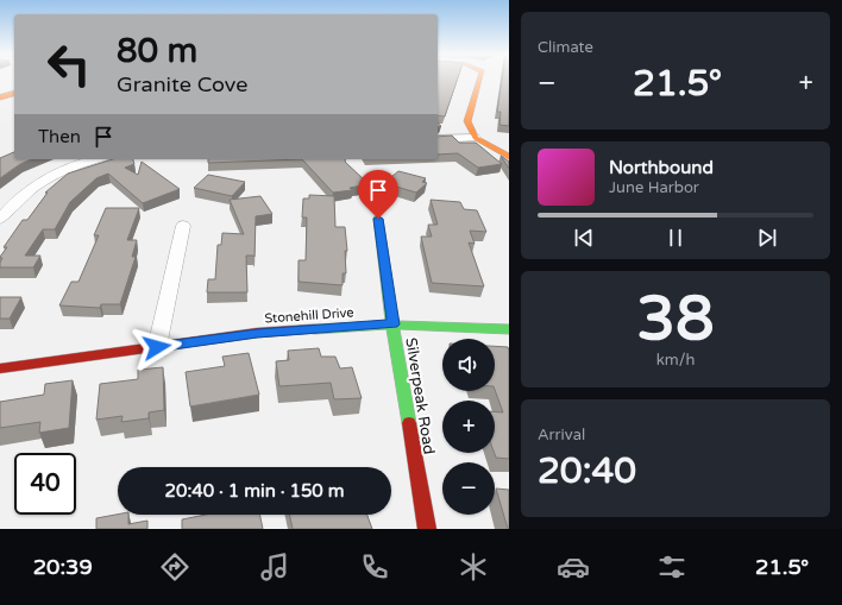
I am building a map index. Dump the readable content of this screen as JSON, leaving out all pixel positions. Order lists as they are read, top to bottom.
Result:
{
  "streets": {
    "street": ["Stonehill Drive", "Silverpeak Road"]
  },
  "crossings": [
    ["Stonehill Drive", "Silverpeak Road"]
  ],
  "page": {
    "tile": [
      "Climate",
      ["38", "km/h"],
      ["Arrival", "20:40"]
    ],
    "turn": ["80 m", "Granite Cove"],
    "heat": ["−", "21.5°", "+"],
    "then": "Then",
    "song": ["Northbound", "June Harbor"],
    "map_buttons": ["+", "−"],
    "limit": "40",
    "trip": "20:40 · 1 min · 150 m",
    "tabs": ["20:39", "21.5°"]
  }
}
